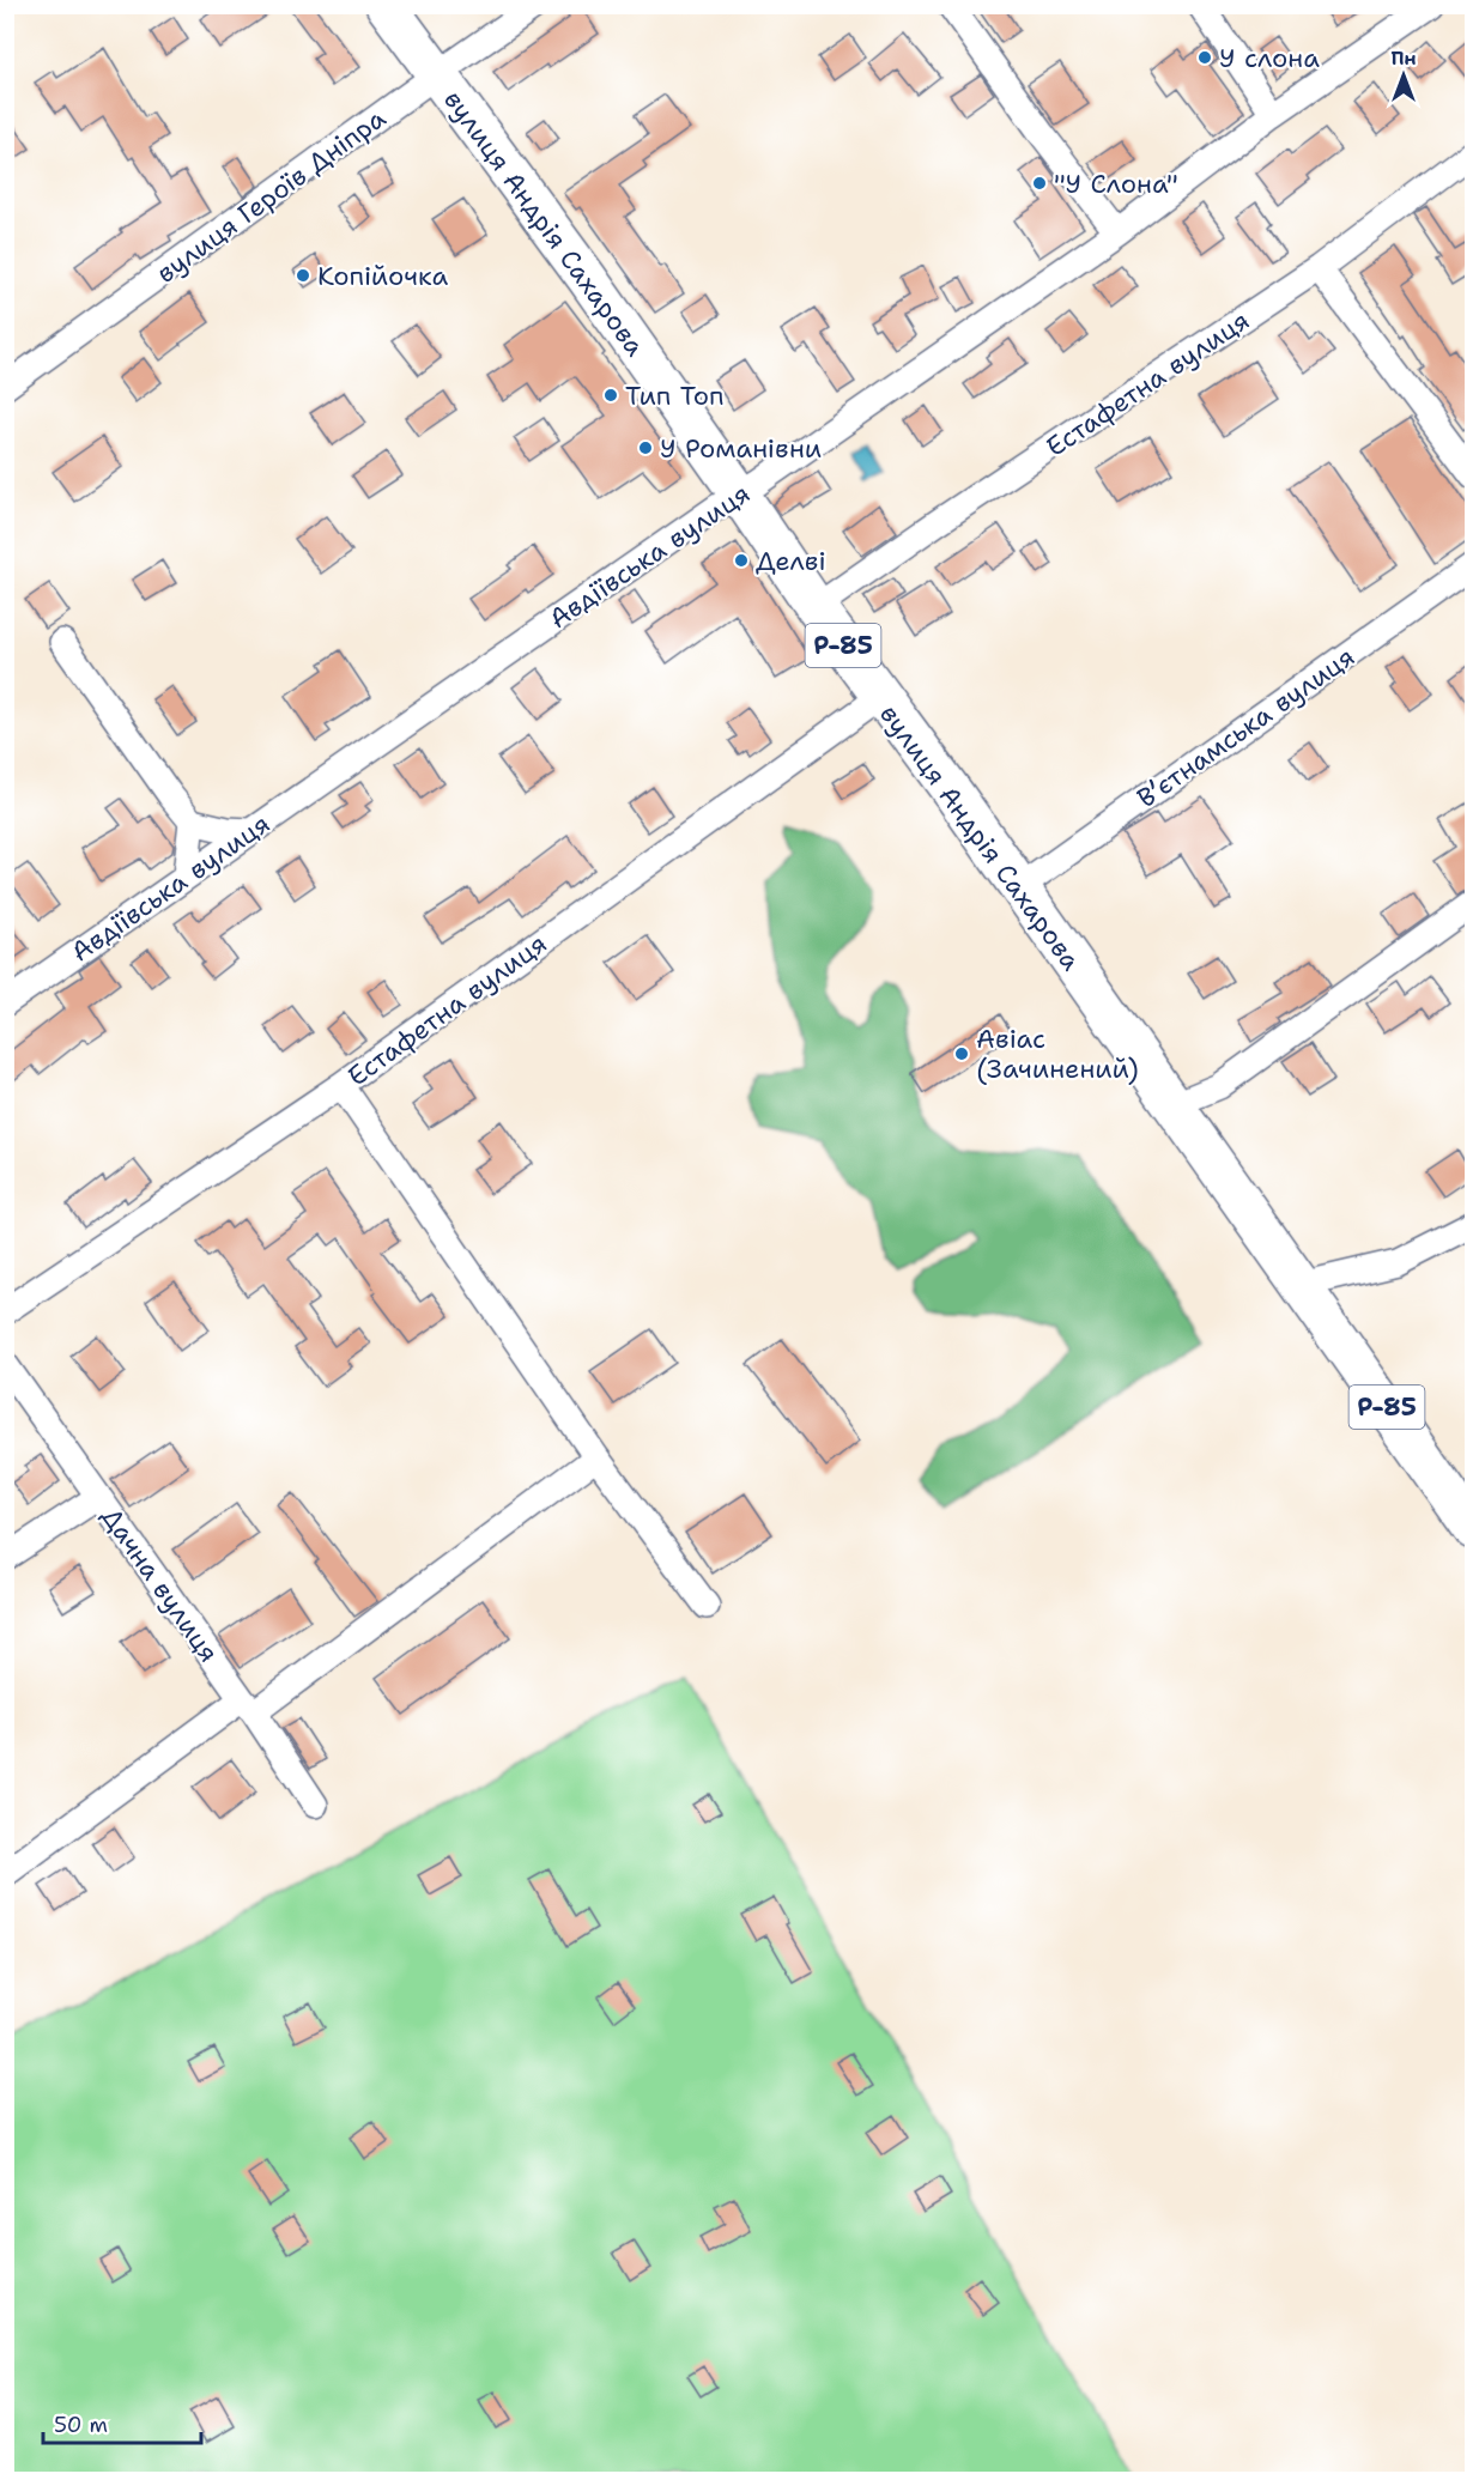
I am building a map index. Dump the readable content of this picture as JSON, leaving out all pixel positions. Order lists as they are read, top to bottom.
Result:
{
  "streets": {
    "main road": ["вулиця Андрія Сахарова", "Р-85"],
    "street": [
      "вулиця Героїв Дніпра",
      "Естафетна вулиця",
      "Авдіївська вулиця",
      "Вʼєтнамська вулиця",
      "Дачна вулиця"
    ]
  },
  "crossings": [
    ["вулиця Героїв Дніпра", "вулиця Андрія Сахарова"],
    ["вулиця Андрія Сахарова", "Естафетна вулиця"],
    ["вулиця Андрія Сахарова", "Авдіївська вулиця"],
    ["вулиця Андрія Сахарова", "Р-85"],
    ["вулиця Андрія Сахарова", "Вʼєтнамська вулиця"]
  ],
  "places": [
    "У слона",
    "\"У Слона\"",
    "Копійочка",
    "Тип Топ",
    "У Романівни",
    "Делві",
    "Авіас (Зачинений)"
  ],
  "scale_bar": "50 m",
  "north": "top"
}
